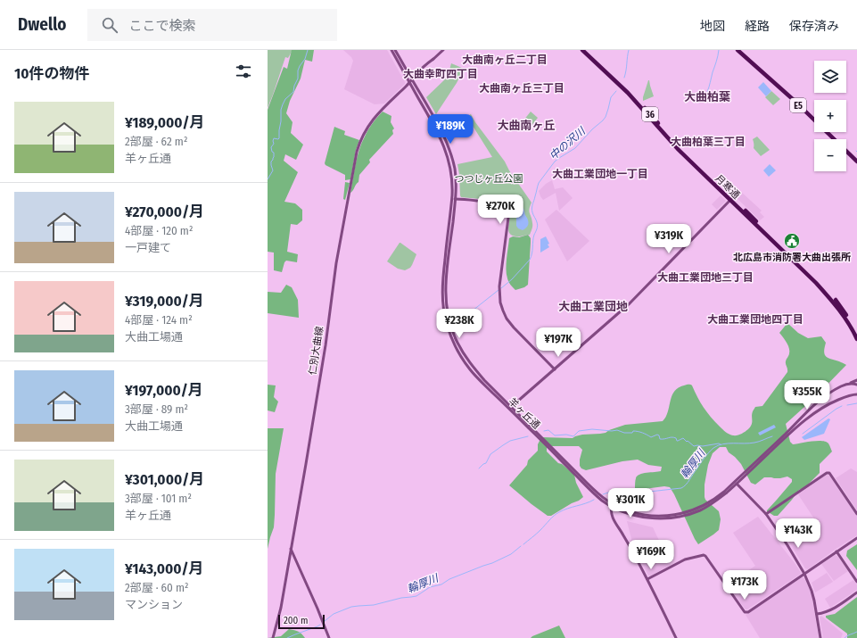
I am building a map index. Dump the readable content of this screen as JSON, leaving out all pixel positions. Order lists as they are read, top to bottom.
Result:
{
  "streets": {
    "highway": ["E5", "36", "月寒通"],
    "main road": ["仁別大曲線", "羊ヶ丘通"]
  },
  "crossings": [
    ["仁別大曲線", "羊ヶ丘通"]
  ],
  "districts": [
    "大曲南ヶ丘二丁目",
    "大曲幸町四丁目",
    "大曲南ヶ丘三丁目",
    "大曲柏葉",
    "大曲南ヶ丘",
    "大曲柏葉三丁目",
    "大曲工業団地一丁目",
    "大曲工業団地三丁目",
    "大曲工業団地",
    "大曲工業団地四丁目"
  ],
  "water": ["中の沢川", "輪厚川"],
  "parks": ["つつじヶ丘公園"],
  "places": {
    "public building": ["北広島市消防署大曲出張所"]
  },
  "scale_bar": "200 m",
  "page": {
    "header": "Dwello",
    "search": "ここで検索",
    "nav": ["地図", "経路", "保存済み"],
    "heading": "10件の物件",
    "map_buttons": ["+", "−"],
    "list": [
      {
        "name": "¥189,000/月",
        "note": "2部屋 · 62 m² · 羊ヶ丘通"
      },
      {
        "name": "¥270,000/月",
        "note": "4部屋 · 120 m² · 一戸建て"
      },
      {
        "name": "¥319,000/月",
        "note": "4部屋 · 124 m² · 大曲工場通"
      },
      {
        "name": "¥197,000/月",
        "note": "3部屋 · 89 m² · 大曲工場通"
      },
      {
        "name": "¥301,000/月",
        "note": "3部屋 · 101 m² · 羊ヶ丘通"
      },
      {
        "name": "¥143,000/月",
        "note": "2部屋 · 60 m² · マンション"
      }
    ],
    "price": [
      "¥189K",
      "¥270K",
      "¥319K",
      "¥238K",
      "¥197K",
      "¥355K",
      "¥301K",
      "¥143K",
      "¥169K",
      "¥173K"
    ],
    "scale": "200 m"
  }
}
